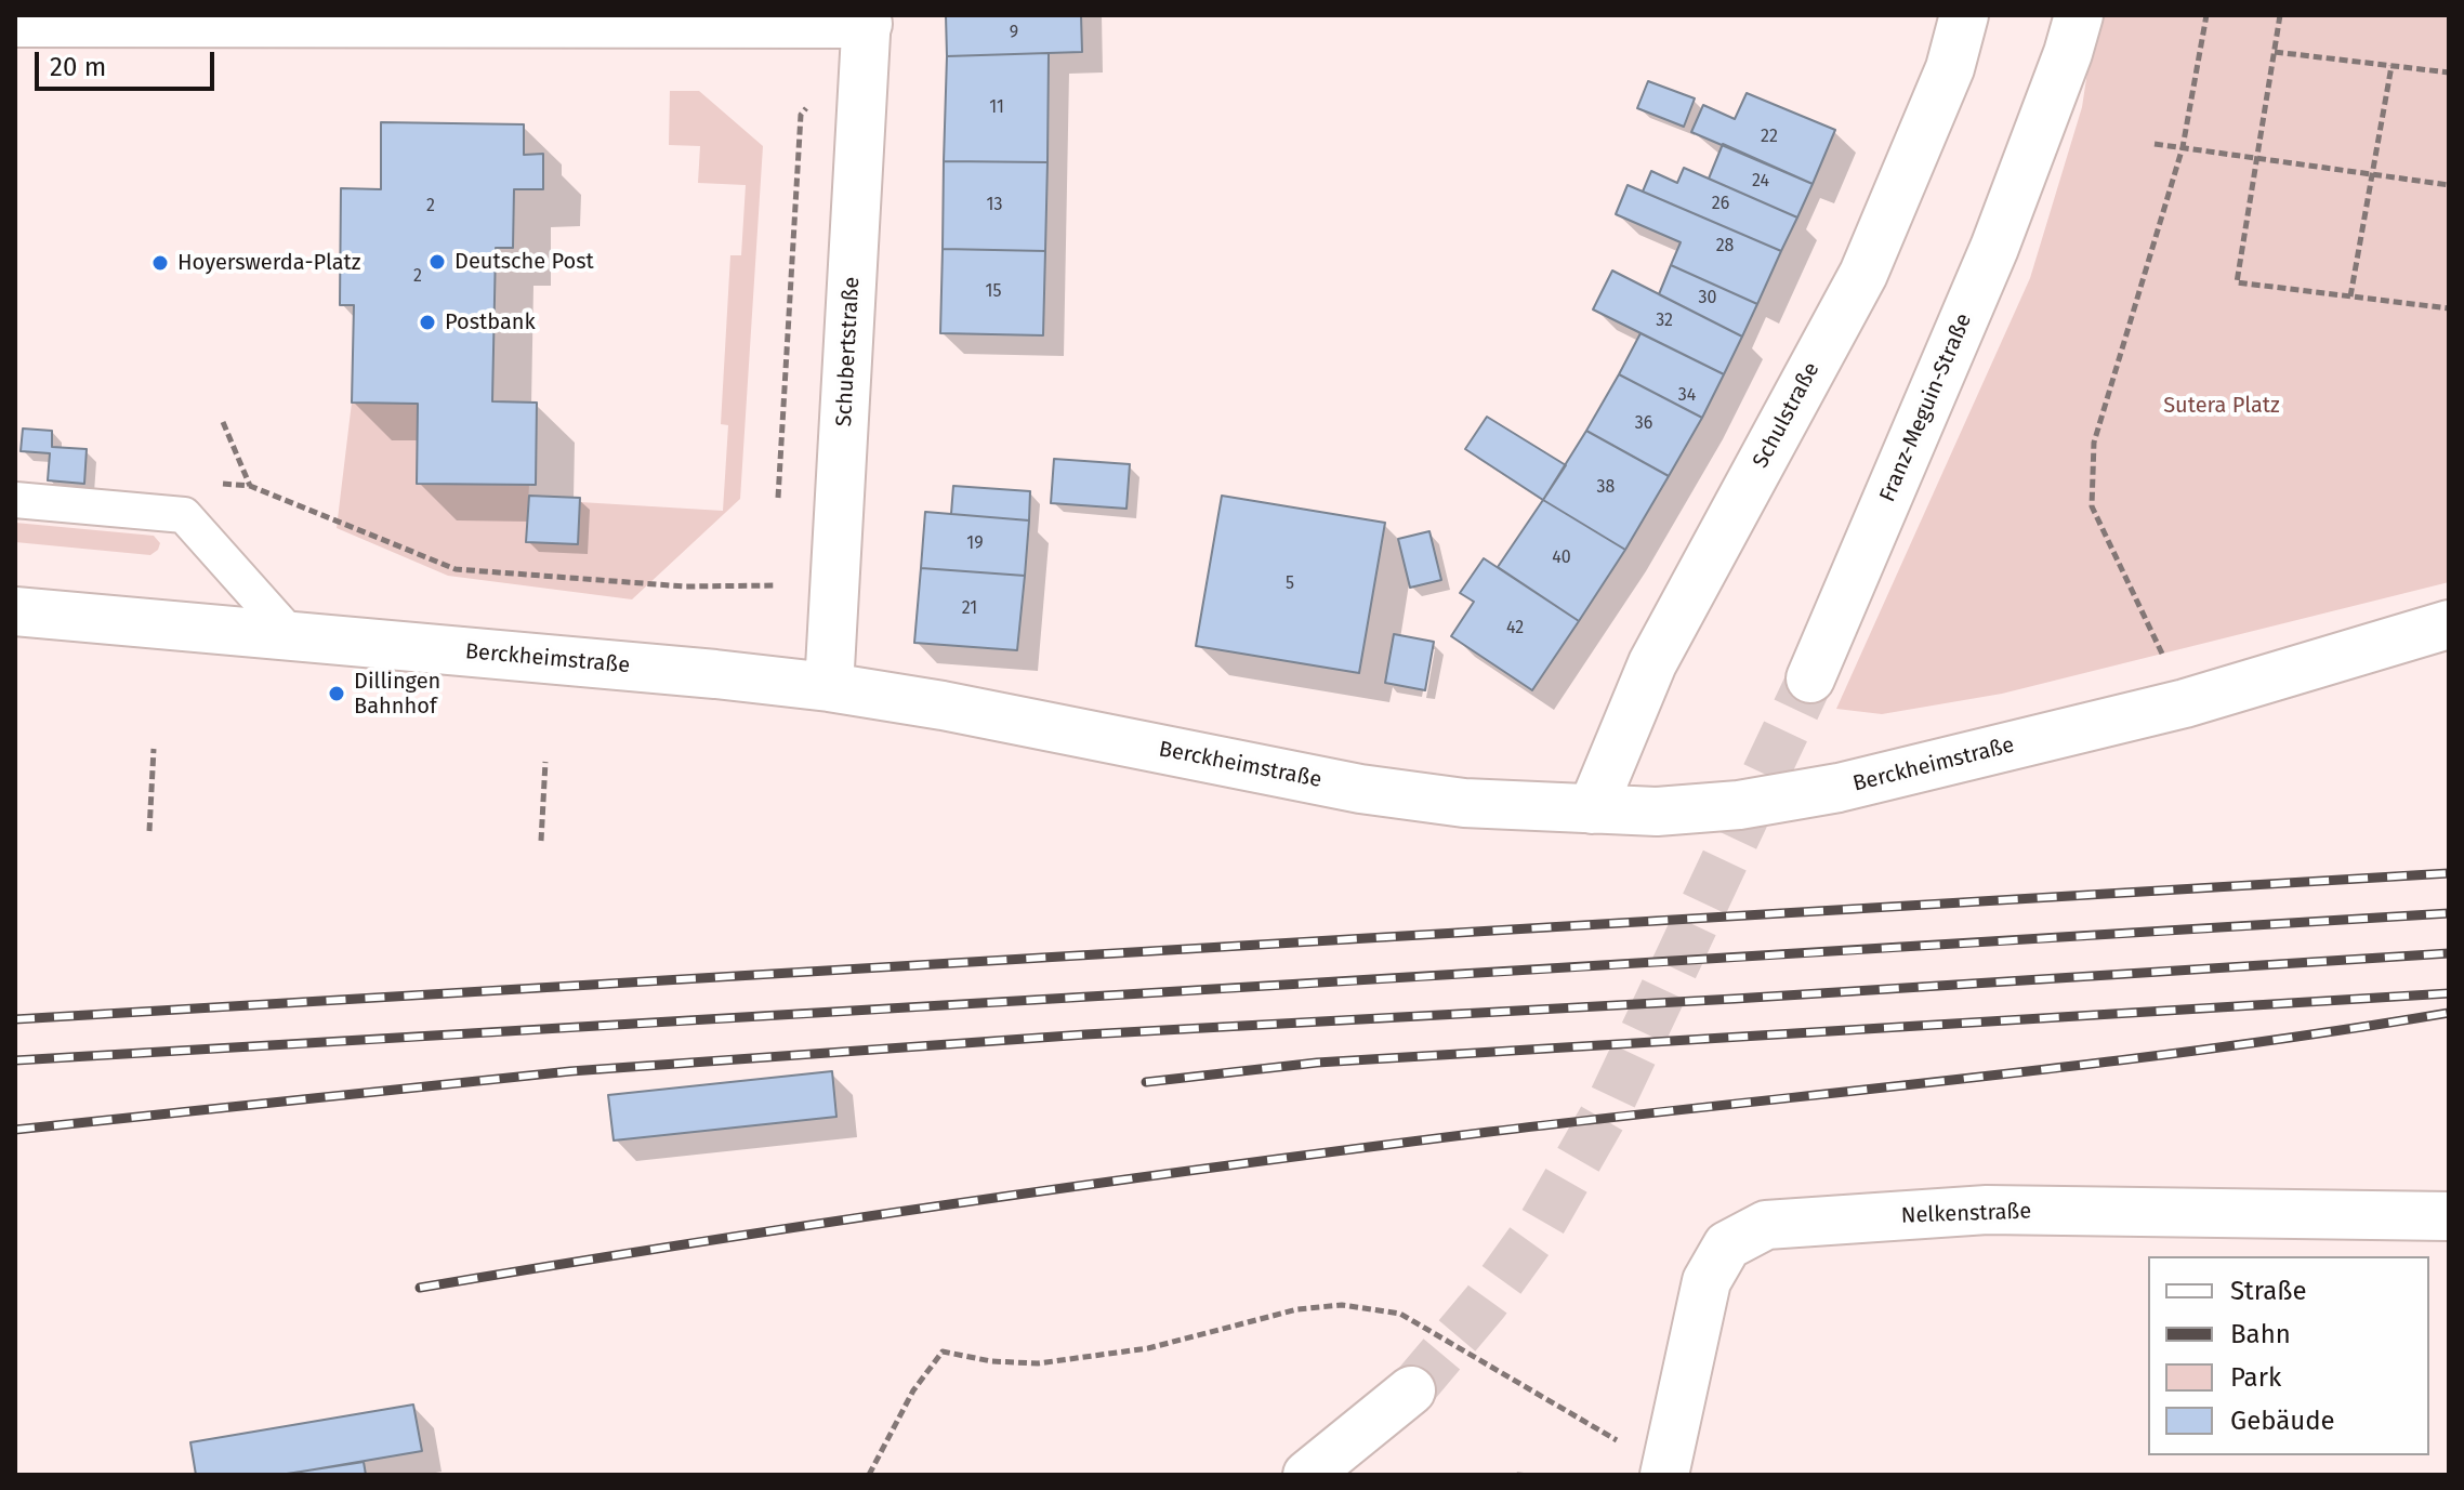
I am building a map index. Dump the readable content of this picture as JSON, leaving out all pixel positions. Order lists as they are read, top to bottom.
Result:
{
  "streets": {
    "street": [
      "Schubertstraße",
      "Franz-Meguin-Straße",
      "Schulstraße",
      "Berckheimstraße",
      "Nelkenstraße"
    ]
  },
  "crossings": [
    ["Schubertstraße", "Berckheimstraße"],
    ["Schulstraße", "Berckheimstraße"]
  ],
  "parks": ["Sutera Platz"],
  "places": [
    "Deutsche Post",
    "Hoyerswerda-Platz",
    "Postbank",
    "Dillingen Bahnhof"
  ],
  "house_numbers": [
    "9",
    "11",
    "22",
    "24",
    "26",
    "13",
    "2",
    "28",
    "2",
    "15",
    "30",
    "32",
    "34",
    "36",
    "38",
    "19",
    "40",
    "5",
    "21",
    "42"
  ],
  "legend": [
    "Straße",
    "Bahn",
    "Park",
    "Gebäude"
  ],
  "scale_bar": "20 m"
}
